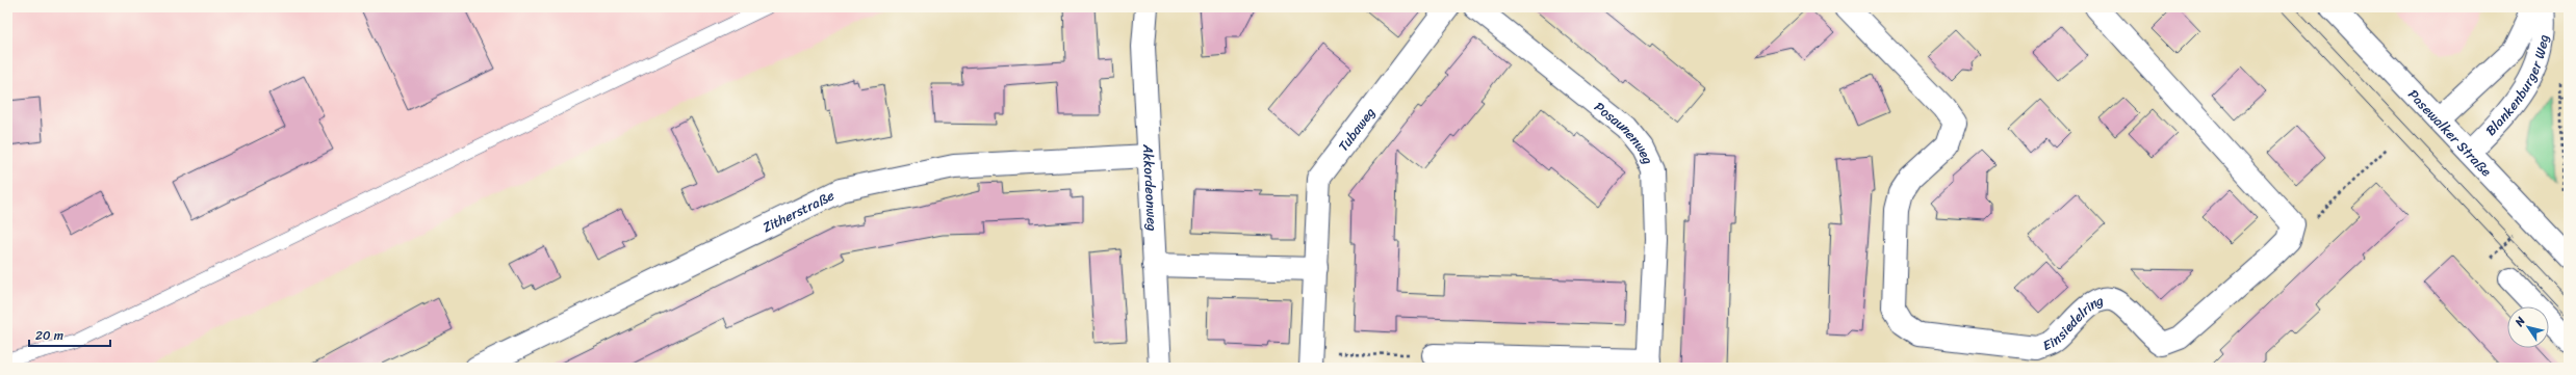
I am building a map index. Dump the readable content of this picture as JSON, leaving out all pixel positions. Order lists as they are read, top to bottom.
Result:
{
  "streets": {
    "street": [
      "Blankenburger Weg",
      "Tubaweg",
      "Pasewalker Straße",
      "Posaunenweg",
      "Akkordeonweg",
      "Zitherstraße",
      "Einsiedelring"
    ]
  },
  "crossings": [
    ["Blankenburger Weg", "Pasewalker Straße"],
    ["Akkordeonweg", "Zitherstraße"]
  ],
  "scale_bar": "20 m",
  "north": "top left"
}
